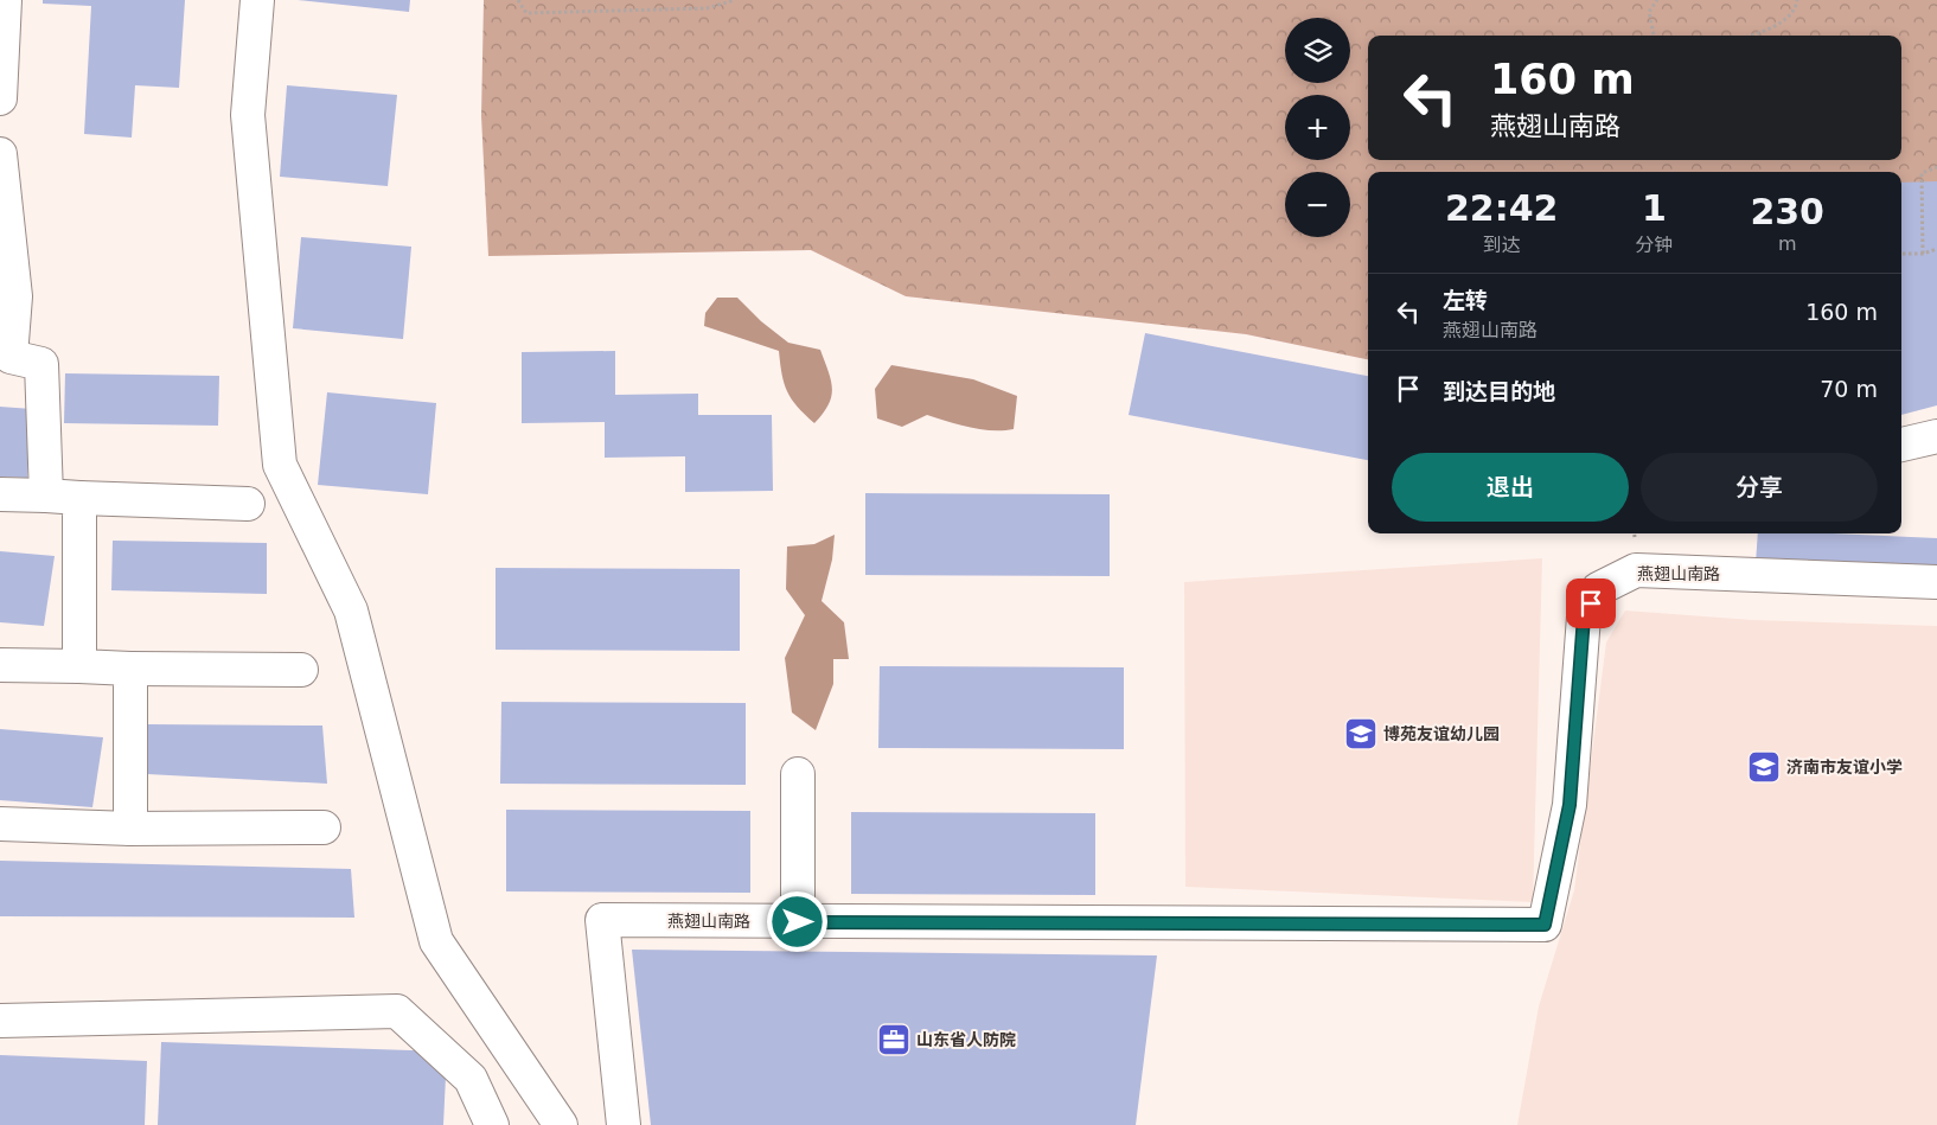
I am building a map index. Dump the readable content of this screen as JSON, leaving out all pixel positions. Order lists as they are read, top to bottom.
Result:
{
  "streets": {
    "street": ["燕翅山南路"]
  },
  "places": {
    "school or university": ["博苑友谊幼儿园", "济南市友谊小学"],
    "office": ["山东省人防院"]
  },
  "page": {
    "map_buttons": ["+", "−"],
    "turn": ["160 m", "燕翅山南路"],
    "eta": [
      "22:42",
      "到达",
      "1",
      "分钟",
      "230",
      "m"
    ],
    "list": [
      {
        "name": "左转",
        "note": "燕翅山南路",
        "value": "160 m"
      },
      {
        "name": "到达目的地",
        "value": "70 m"
      }
    ],
    "buttons": ["退出", "分享"]
  }
}
